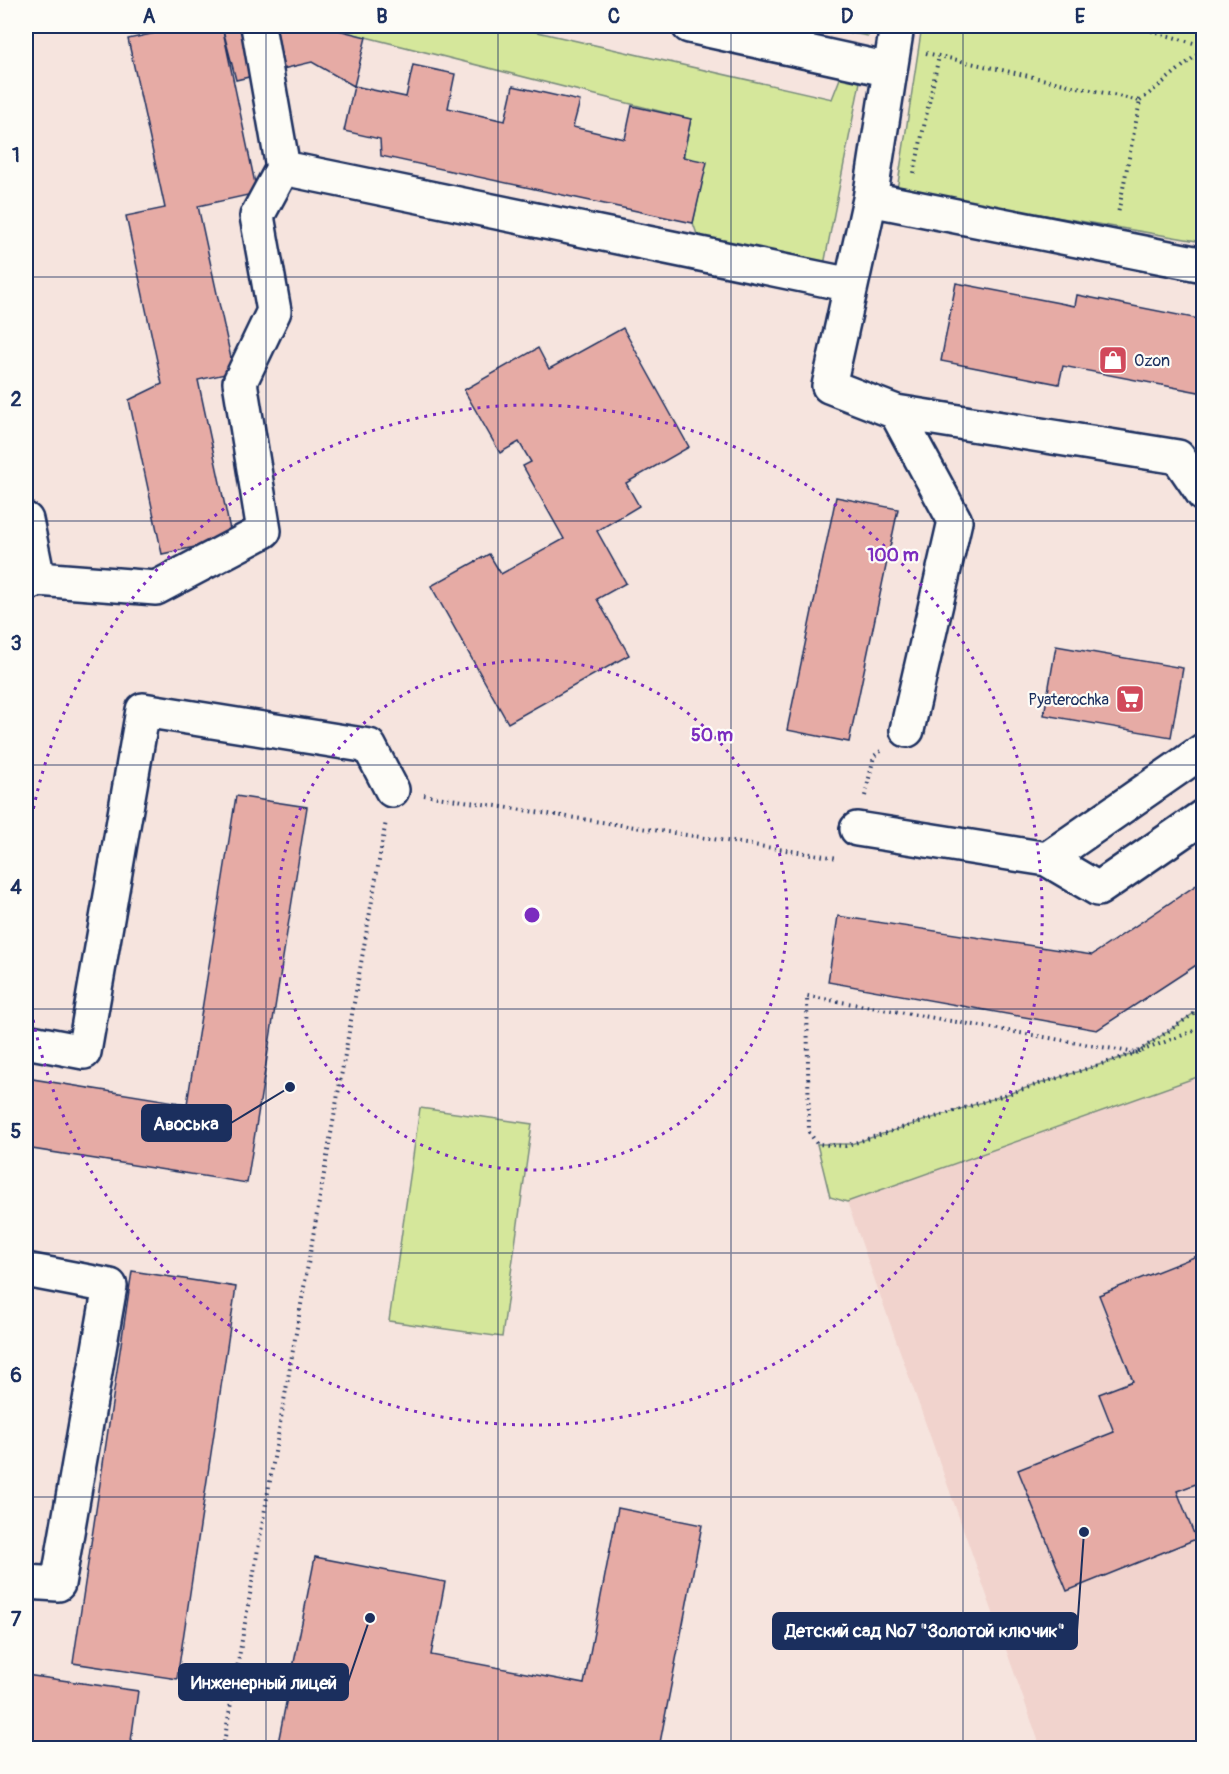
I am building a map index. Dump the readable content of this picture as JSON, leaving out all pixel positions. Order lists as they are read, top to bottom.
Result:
{
  "places": {
    "shop": ["Ozon"],
    "supermarket": ["Pyaterochka"],
    "other": ["Авоська", "Детский сад №7 \"Золотой ключик\"", "Инженерный лицей"]
  },
  "grid": {
    "columns": [
      "A",
      "B",
      "C",
      "D",
      "E"
    ],
    "rows": [
      "1",
      "2",
      "3",
      "4",
      "5",
      "6",
      "7"
    ]
  },
  "rings": ["100 m", "50 m"]
}
